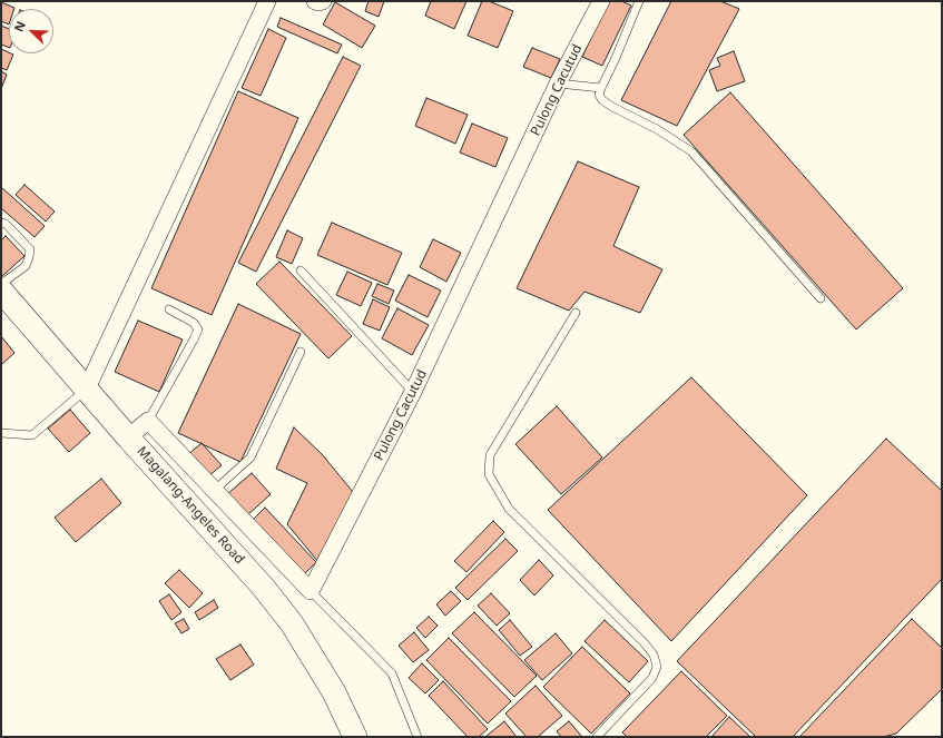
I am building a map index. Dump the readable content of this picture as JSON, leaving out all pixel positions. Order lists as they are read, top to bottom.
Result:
{
  "streets": {
    "main road": ["Magalang-Angeles Road"],
    "street": ["Pulong Cacutud"]
  },
  "north": "top left"
}
